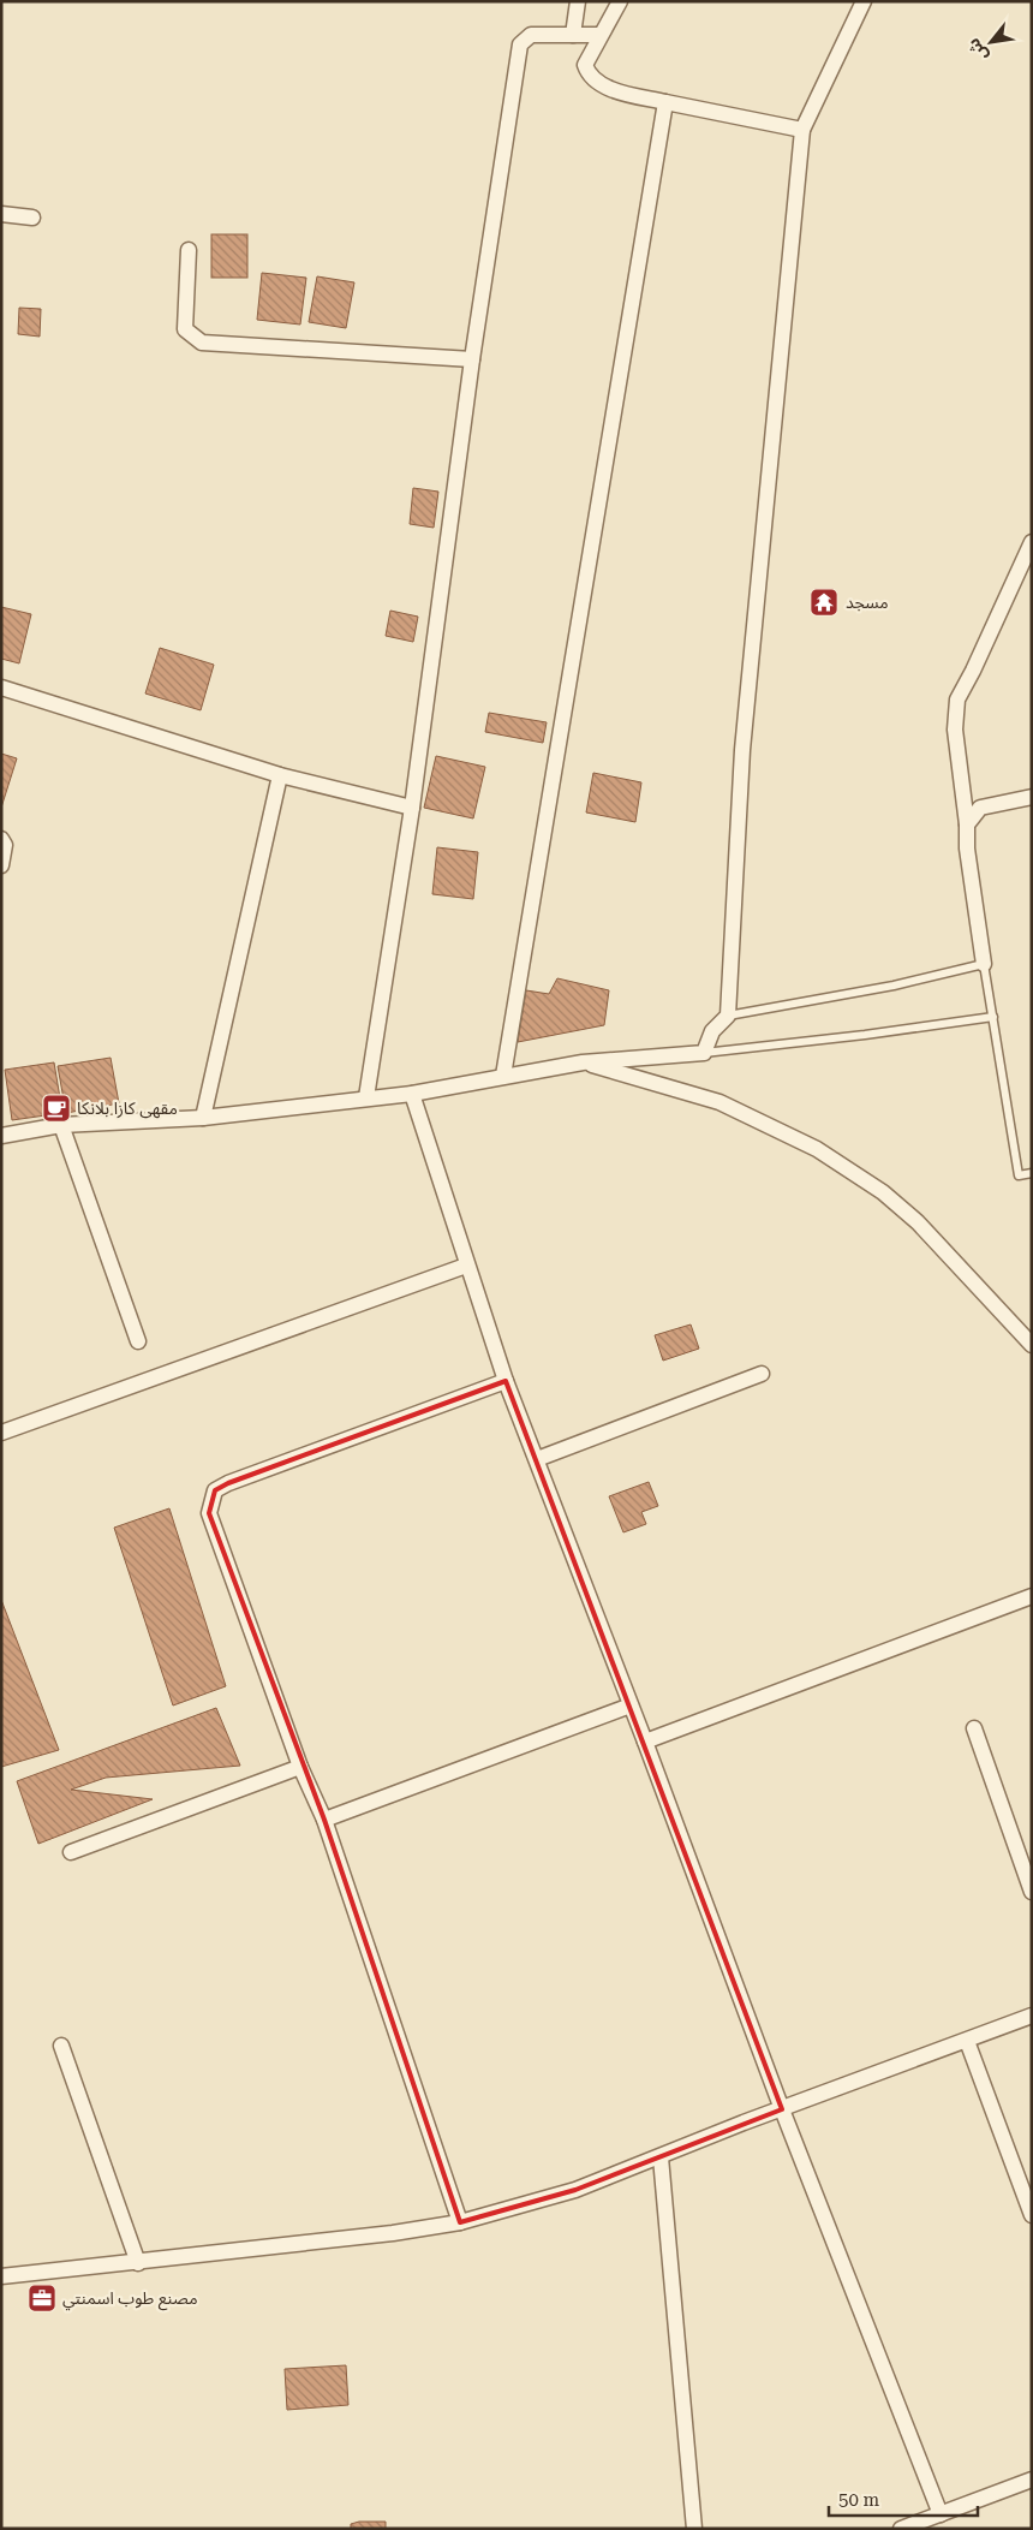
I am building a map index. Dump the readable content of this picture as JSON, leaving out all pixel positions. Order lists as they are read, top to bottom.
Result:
{
  "places": {
    "temple": ["مسجد"],
    "cafe": ["مقهى كازا بلانكا"],
    "office": ["مصنع طوب اسمنتي"]
  },
  "scale_bar": "50 m",
  "north": "bottom left"
}
